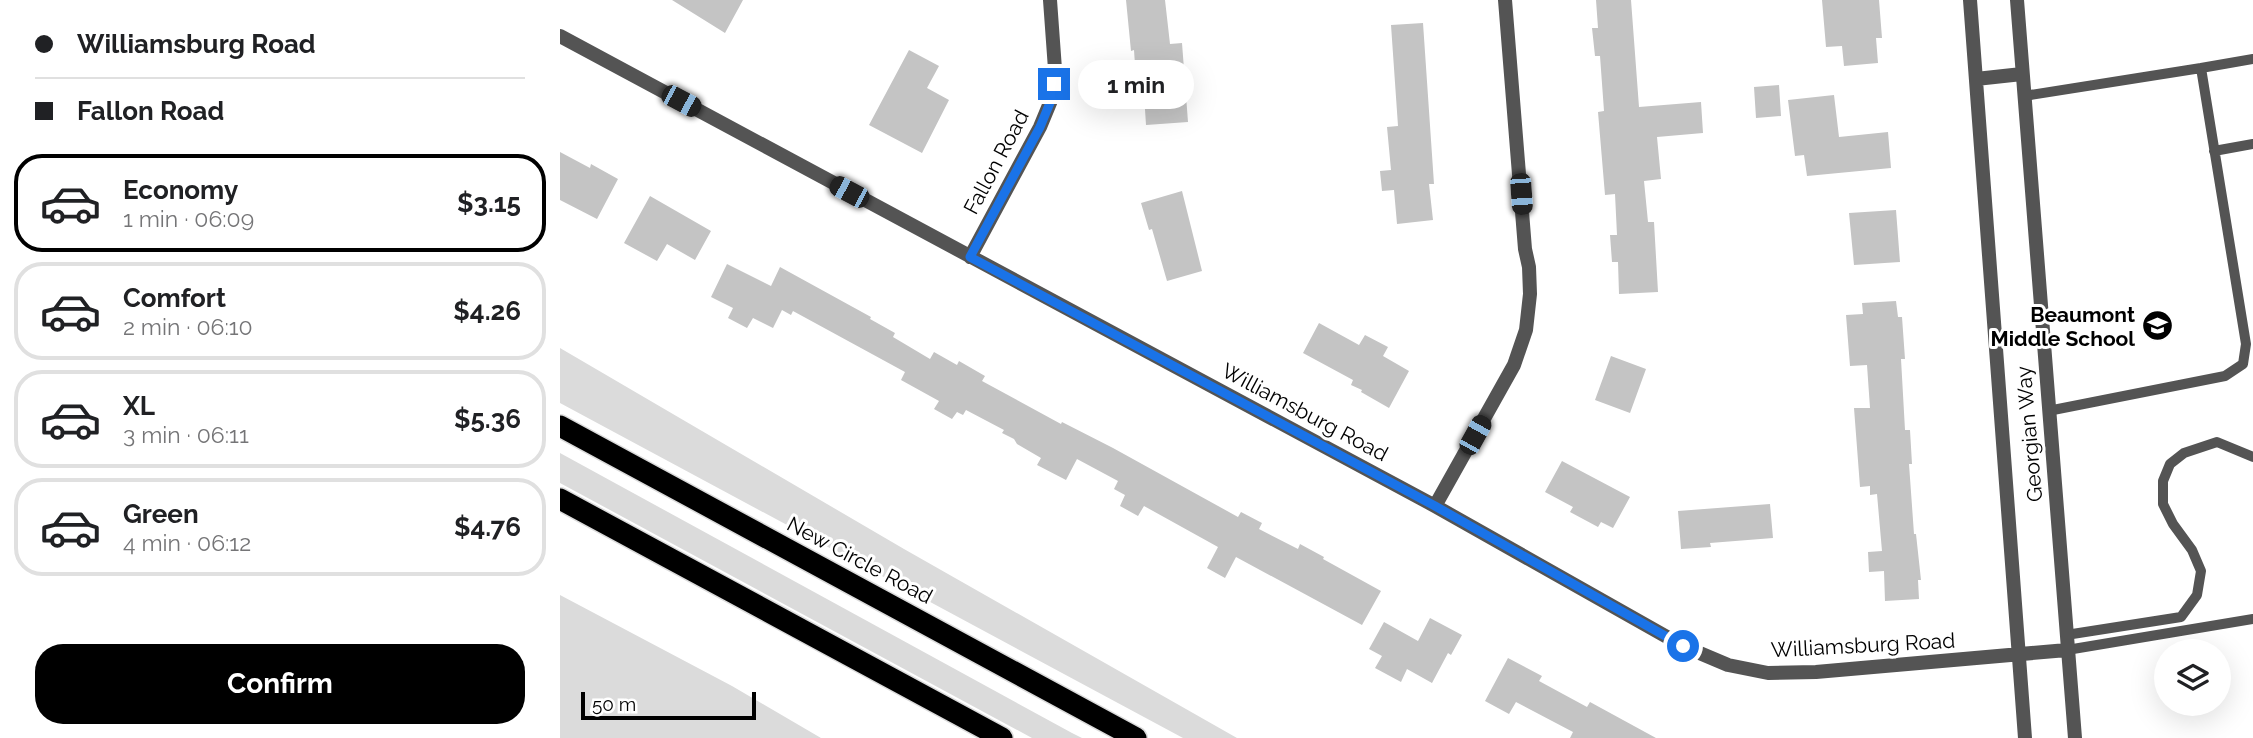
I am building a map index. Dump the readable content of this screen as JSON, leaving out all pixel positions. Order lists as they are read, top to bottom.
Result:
{
  "streets": {
    "highway": ["New Circle Road"],
    "street": ["Fallon Road", "Williamsburg Road", "Georgian Way"]
  },
  "crossings": [
    ["Fallon Road", "Williamsburg Road"],
    ["Williamsburg Road", "Georgian Way"]
  ],
  "places": {
    "school or university": ["Beaumont Middle School"]
  },
  "scale_bar": "50 m",
  "page": {
    "banner": ["Williamsburg Road", "Fallon Road"],
    "bubble": "1 min",
    "list": [
      {
        "name": "Economy",
        "note": "1 min · 06:09",
        "value": "$3.15"
      },
      {
        "name": "Comfort",
        "note": "2 min · 06:10",
        "value": "$4.26"
      },
      {
        "name": "XL",
        "note": "3 min · 06:11",
        "value": "$5.36"
      },
      {
        "name": "Green",
        "note": "4 min · 06:12",
        "value": "$4.76"
      }
    ],
    "buttons": "Confirm",
    "scale": "50 m"
  }
}
